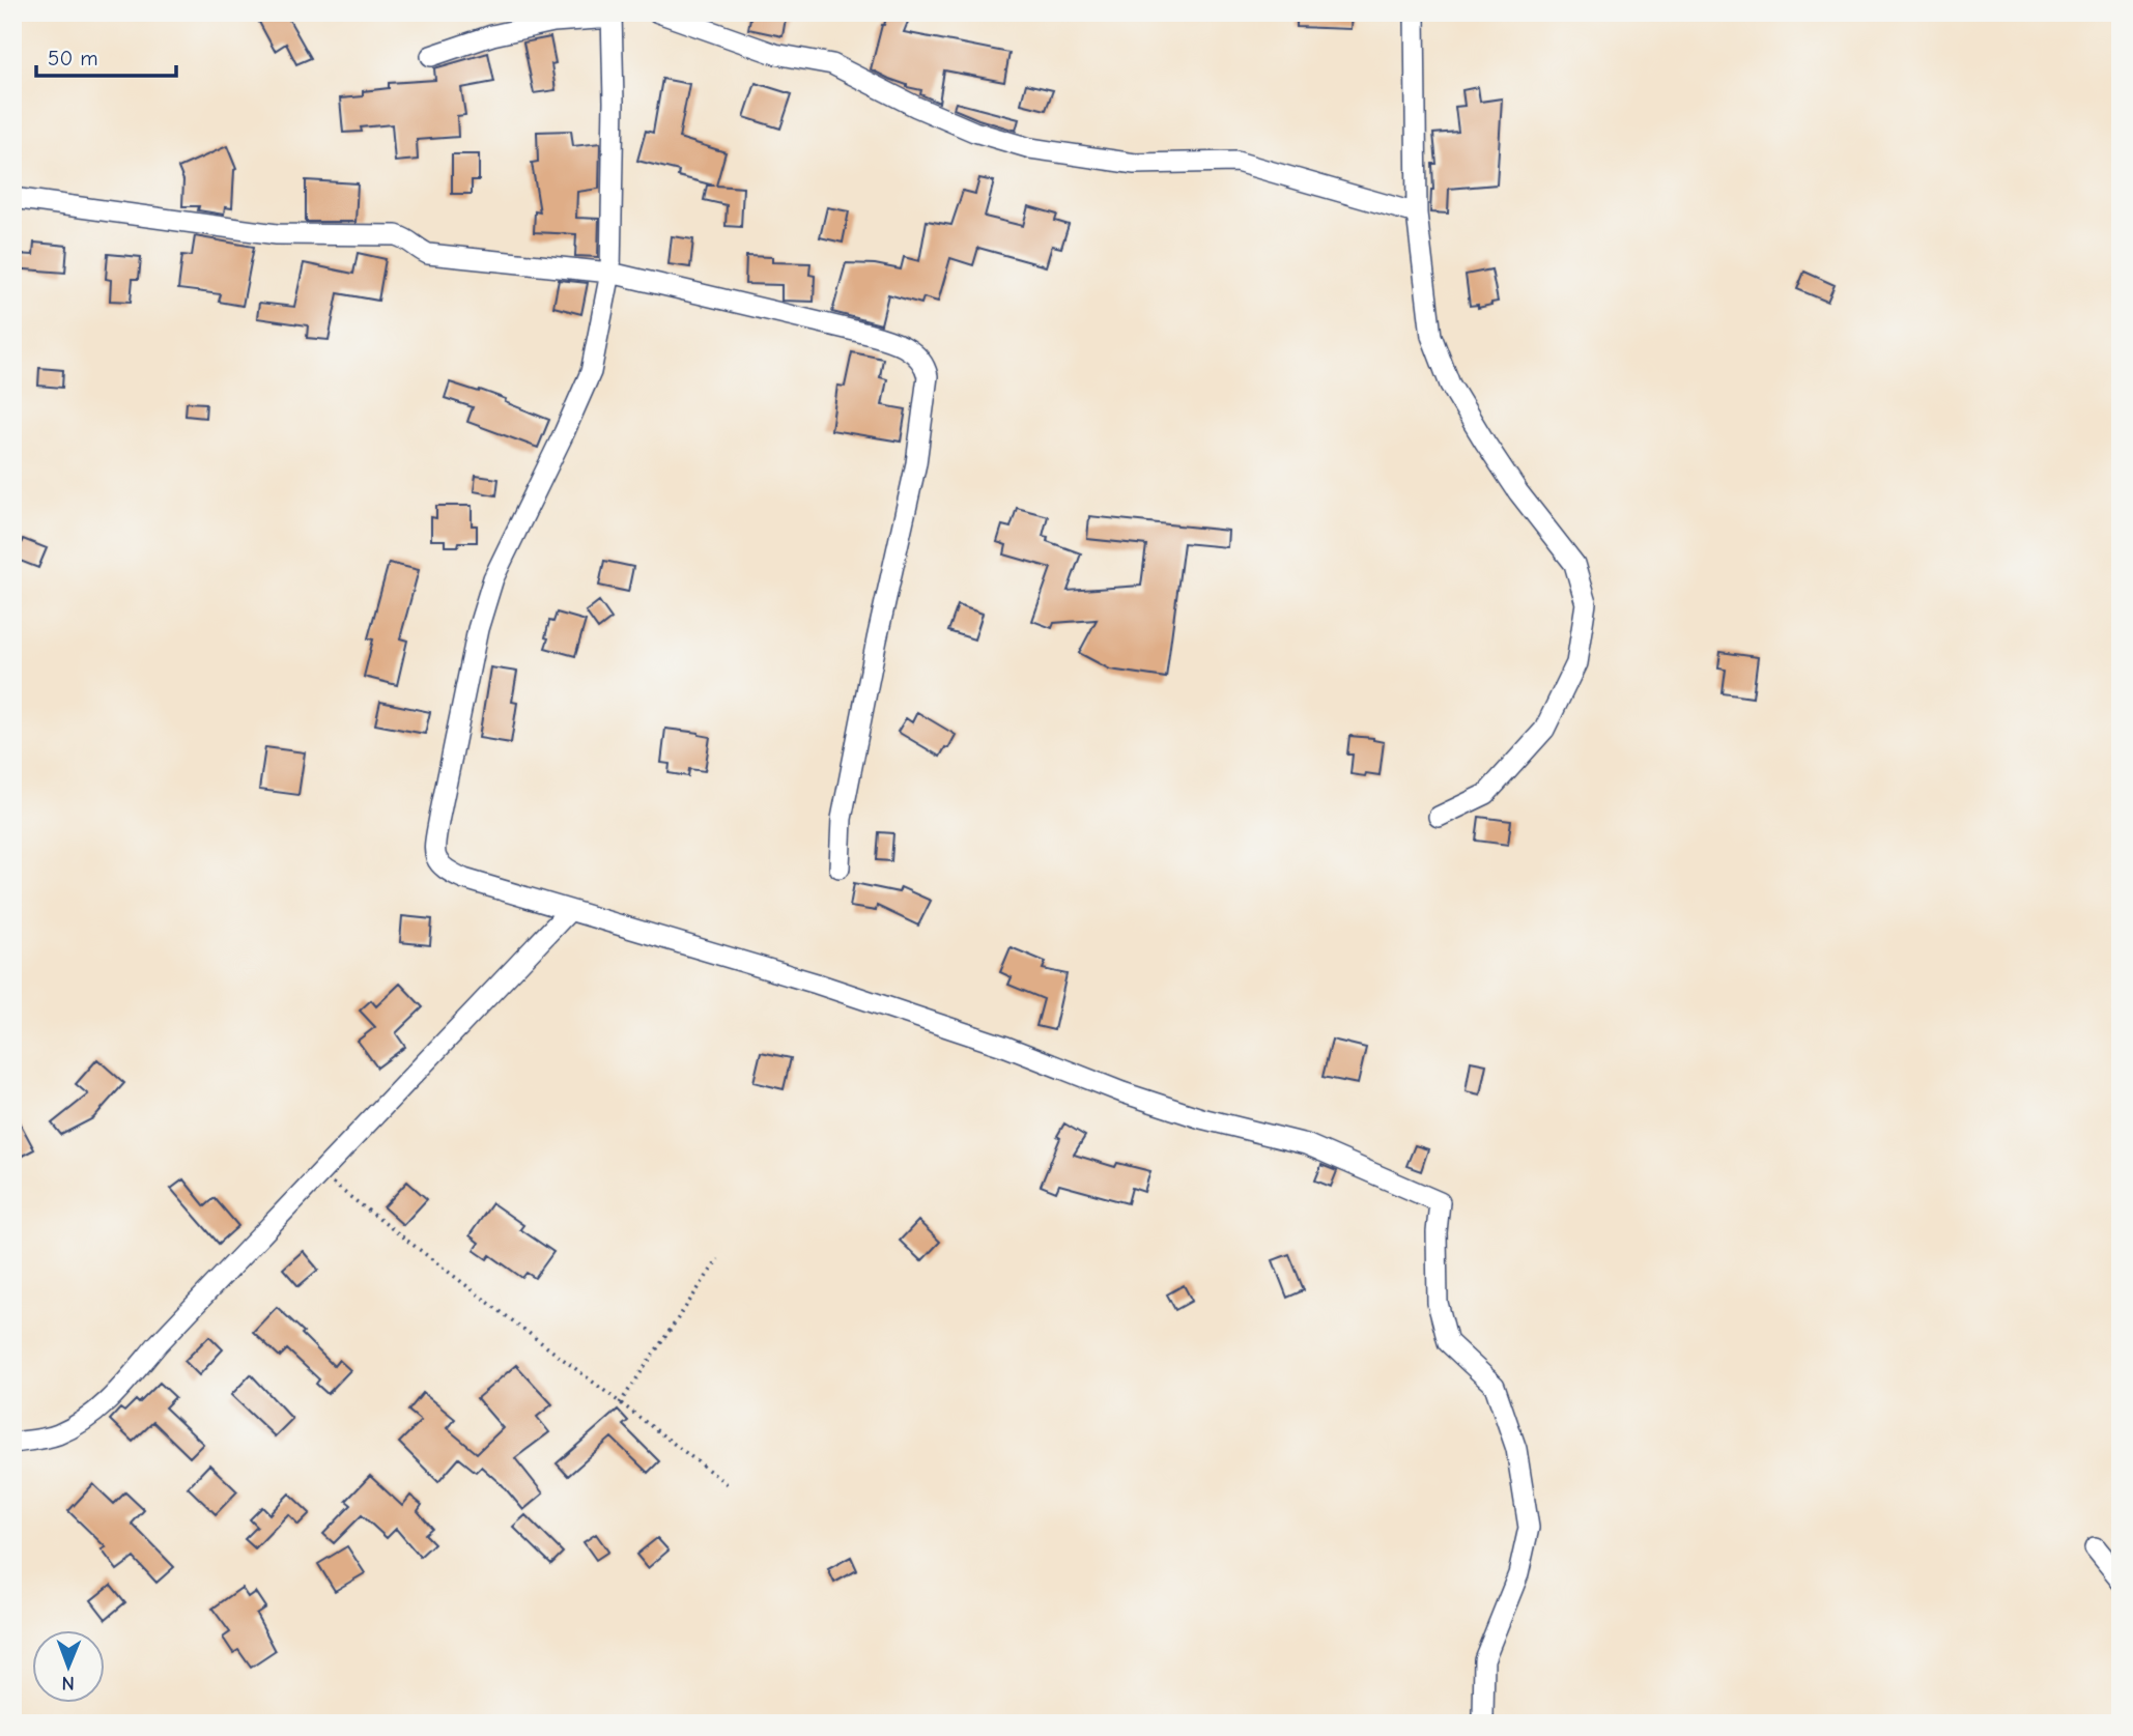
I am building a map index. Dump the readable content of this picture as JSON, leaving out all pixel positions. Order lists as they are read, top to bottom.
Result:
{
  "scale_bar": "50 m",
  "north": "bottom"
}
